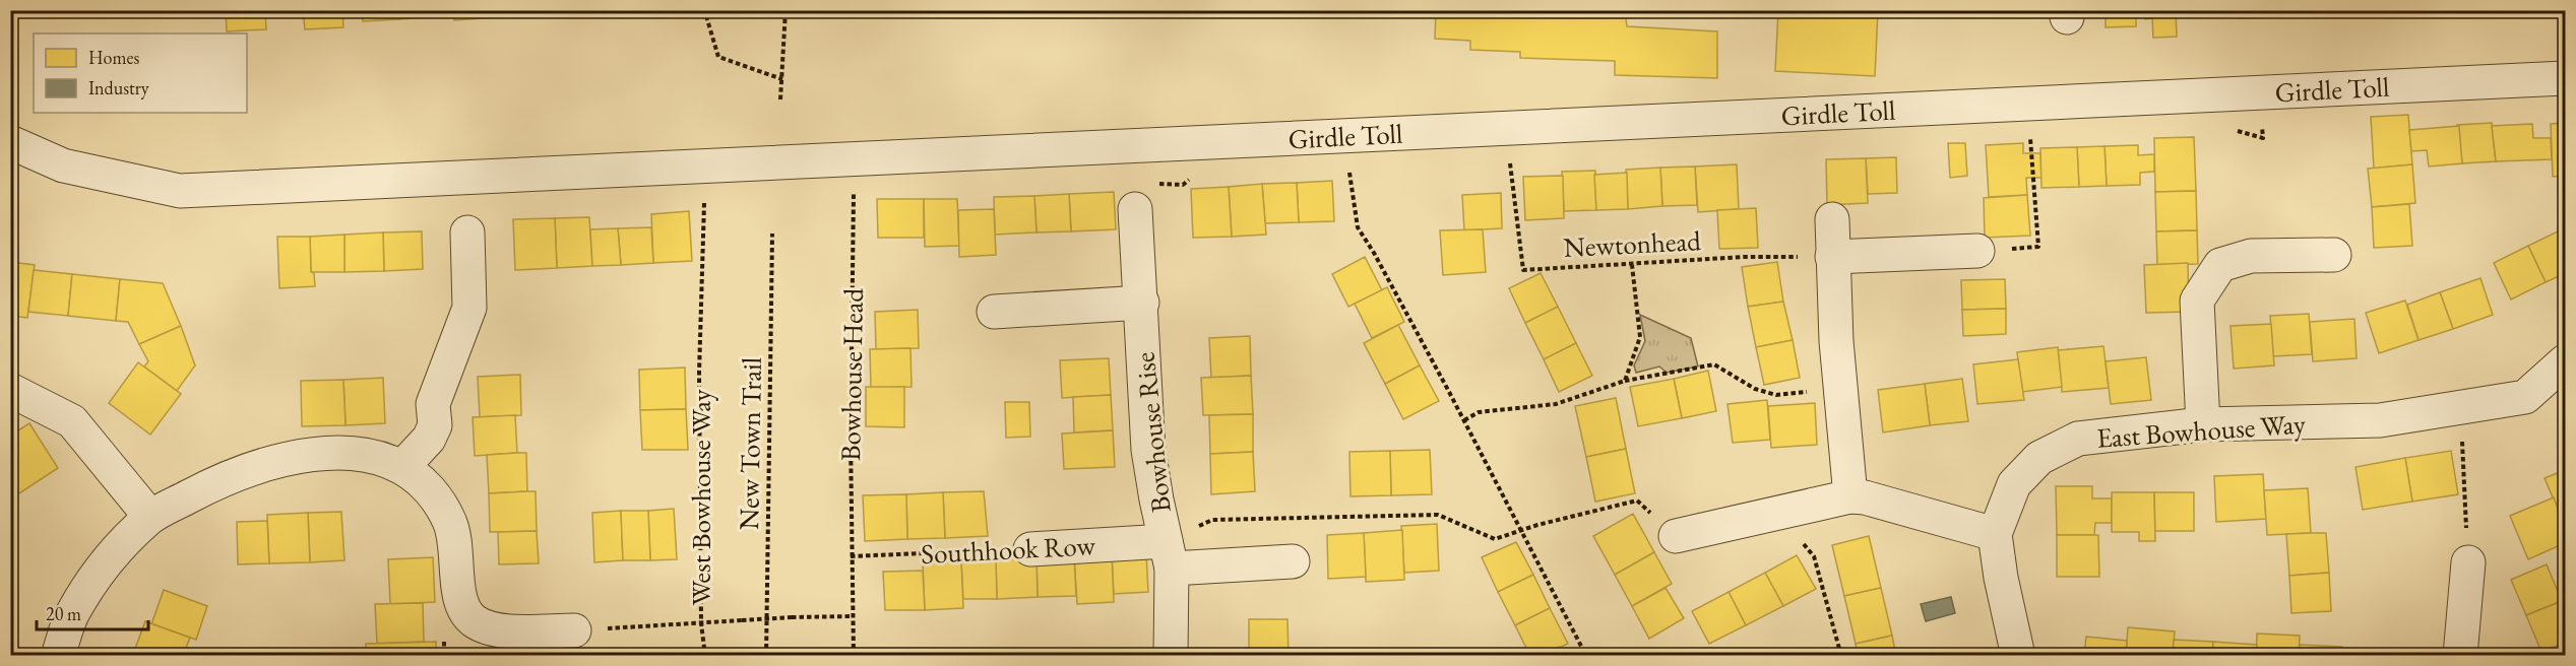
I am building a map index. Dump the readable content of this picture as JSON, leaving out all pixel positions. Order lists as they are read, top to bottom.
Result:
{
  "streets": {
    "street": [
      "Girdle Toll",
      "East Bowhouse Way",
      "Bowhouse Rise",
      "Southhook Row"
    ],
    "path": [
      "Newtonhead",
      "Bowhouse Head",
      "New Town Trail",
      "West Bowhouse Way"
    ]
  },
  "crossings": [
    ["Bowhouse Head", "Southhook Row"],
    ["Bowhouse Rise", "Southhook Row"]
  ],
  "legend": ["Homes", "Industry"],
  "scale_bar": "20 m"
}
